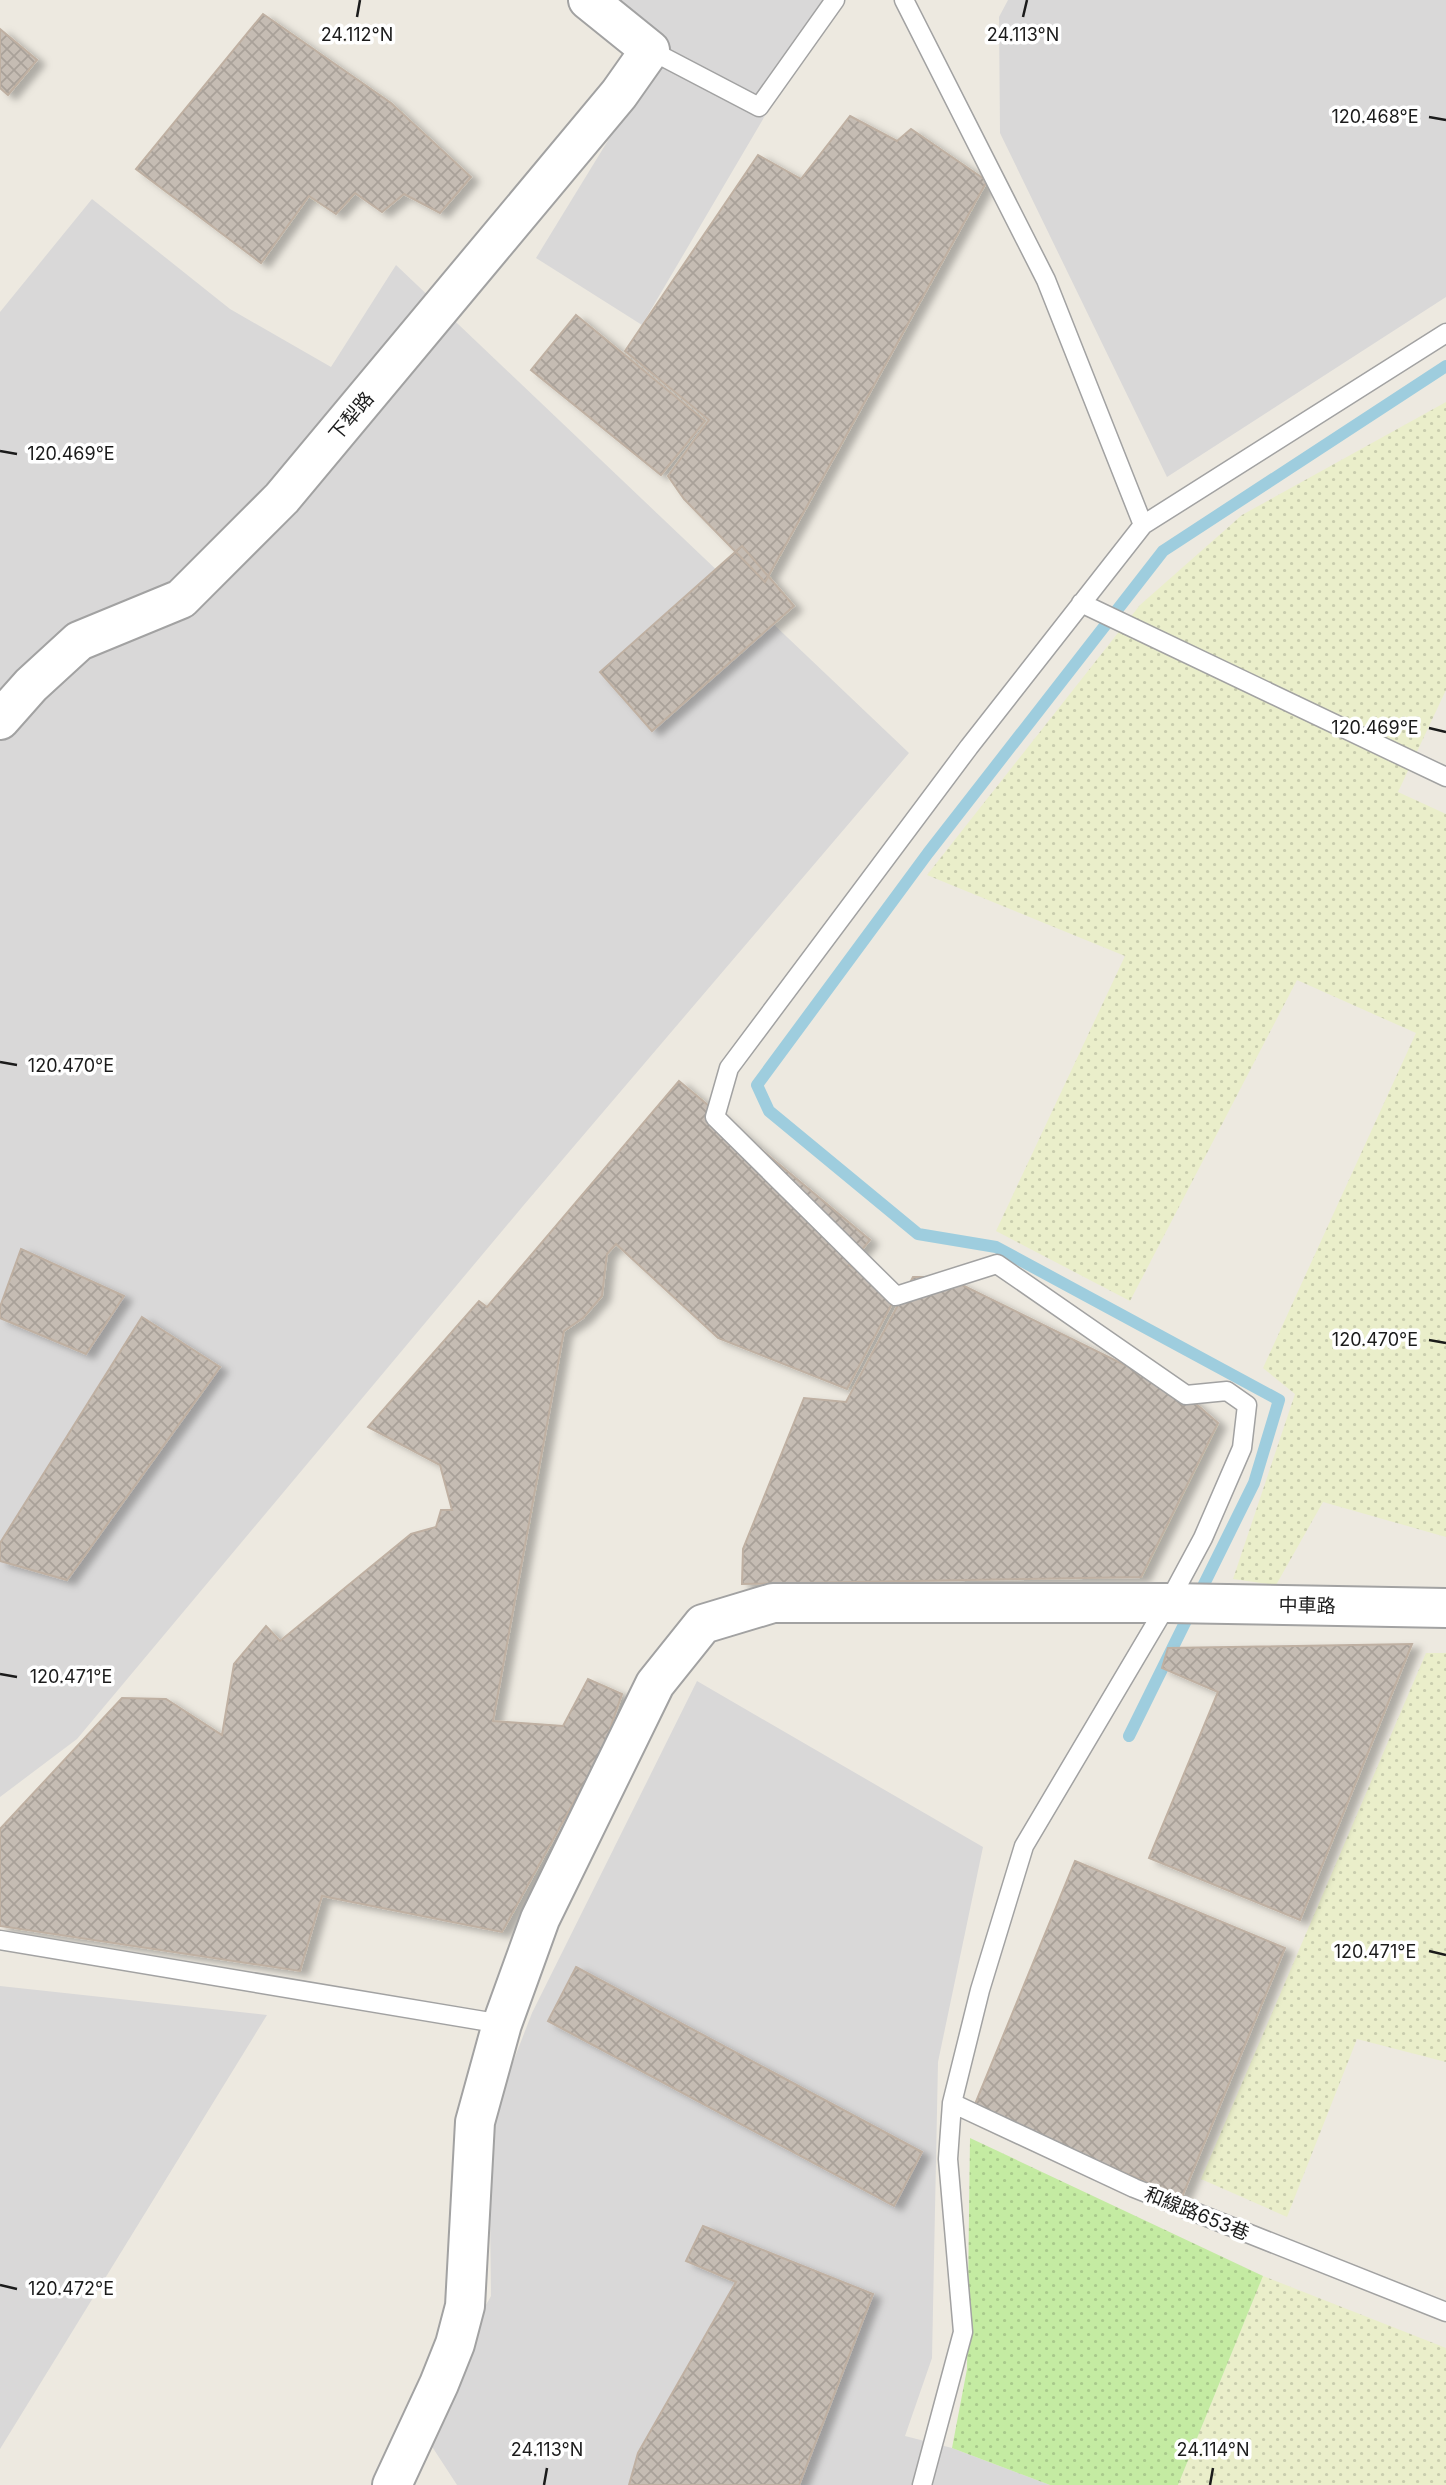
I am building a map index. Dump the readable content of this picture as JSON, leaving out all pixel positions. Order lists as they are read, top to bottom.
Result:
{
  "streets": {
    "street": ["下犁路", "中車路"],
    "lane": ["和線路653巷"]
  },
  "coordinates": [
    "24.112°N",
    "24.113°N",
    "120.468°E",
    "120.469°E",
    "120.470°E",
    "120.471°E",
    "120.472°E",
    "24.114°N"
  ]
}
